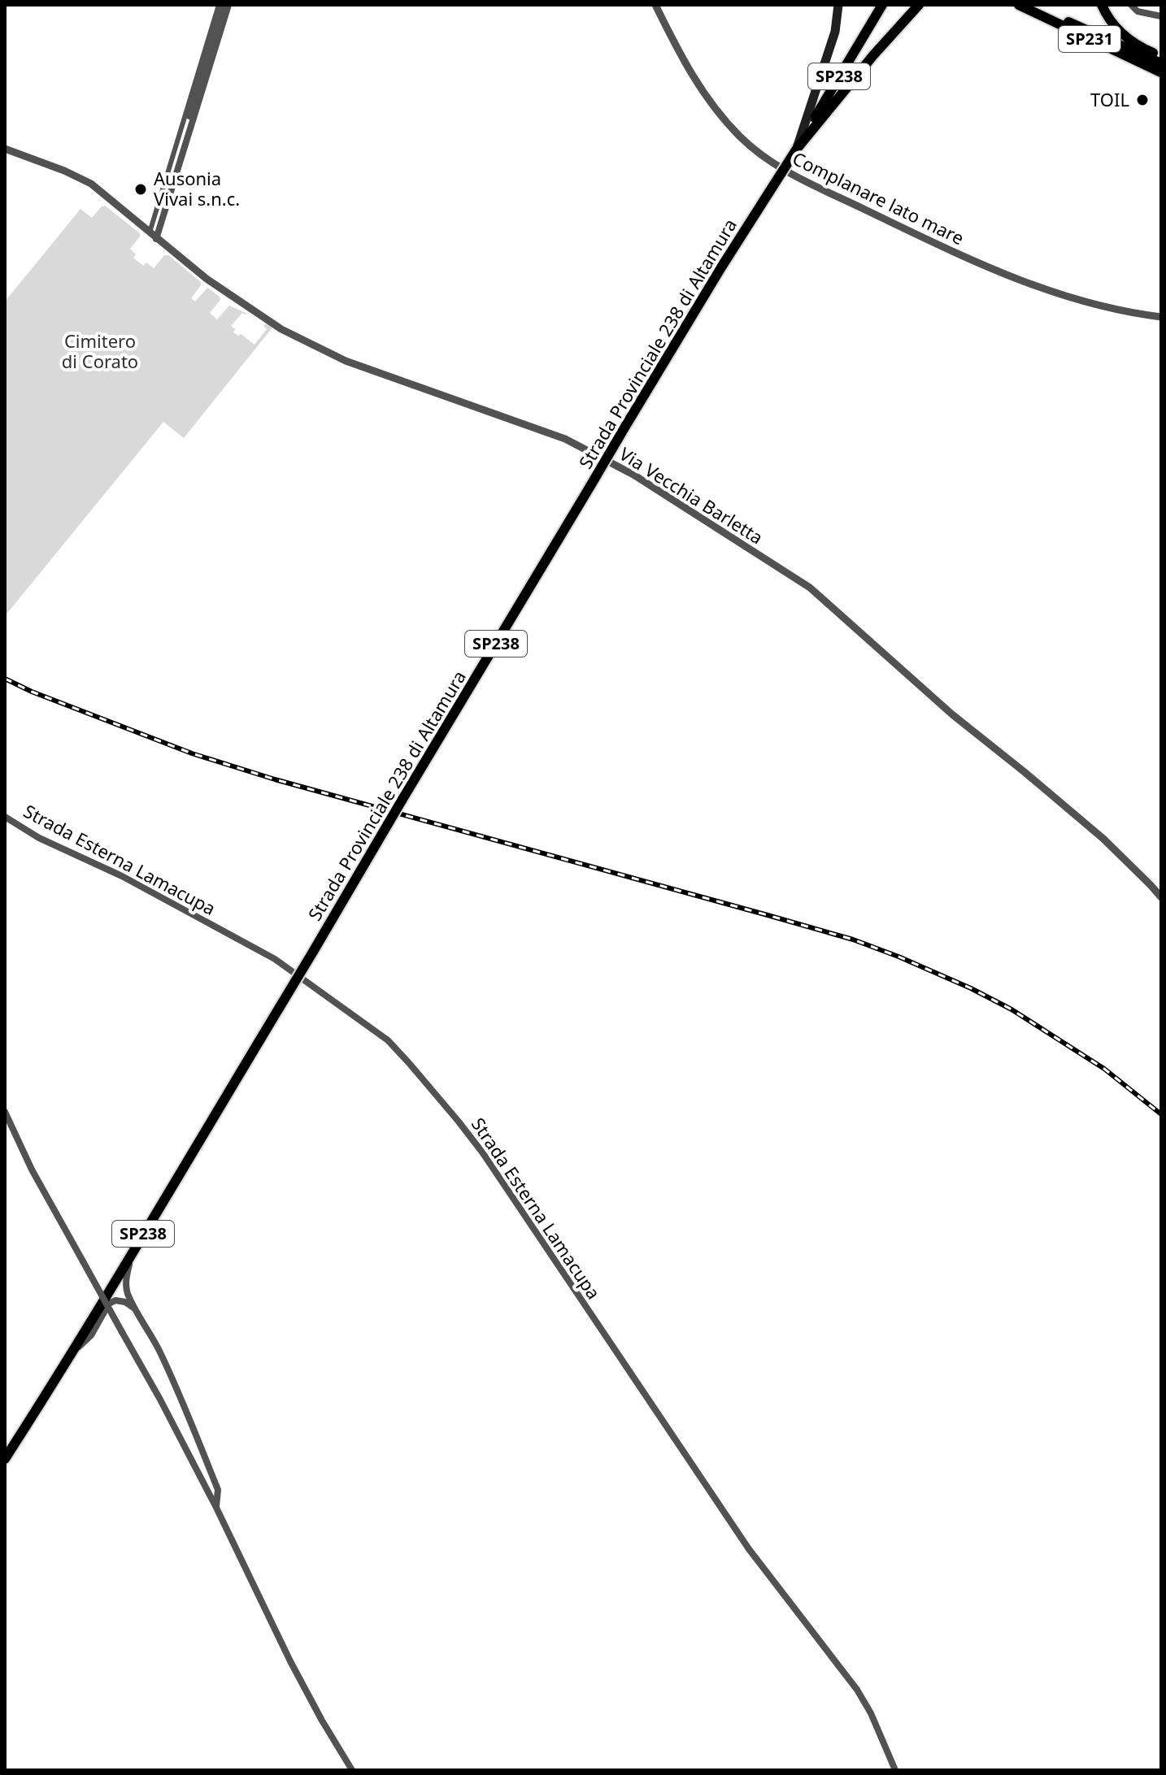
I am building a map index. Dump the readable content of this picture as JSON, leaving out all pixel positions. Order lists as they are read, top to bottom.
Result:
{
  "streets": {
    "main road": ["SP231", "SP238", "Strada Provinciale 238 di Altamura"],
    "street": ["Complanare lato mare", "Via Vecchia Barletta", "Strada Esterna Lamacupa"]
  },
  "crossings": [
    ["SP238", "Strada Provinciale 238 di Altamura"]
  ],
  "parks": ["Cimitero di Corato"],
  "places": ["TOIL", "Ausonia Vivai s.n.c."]
}
